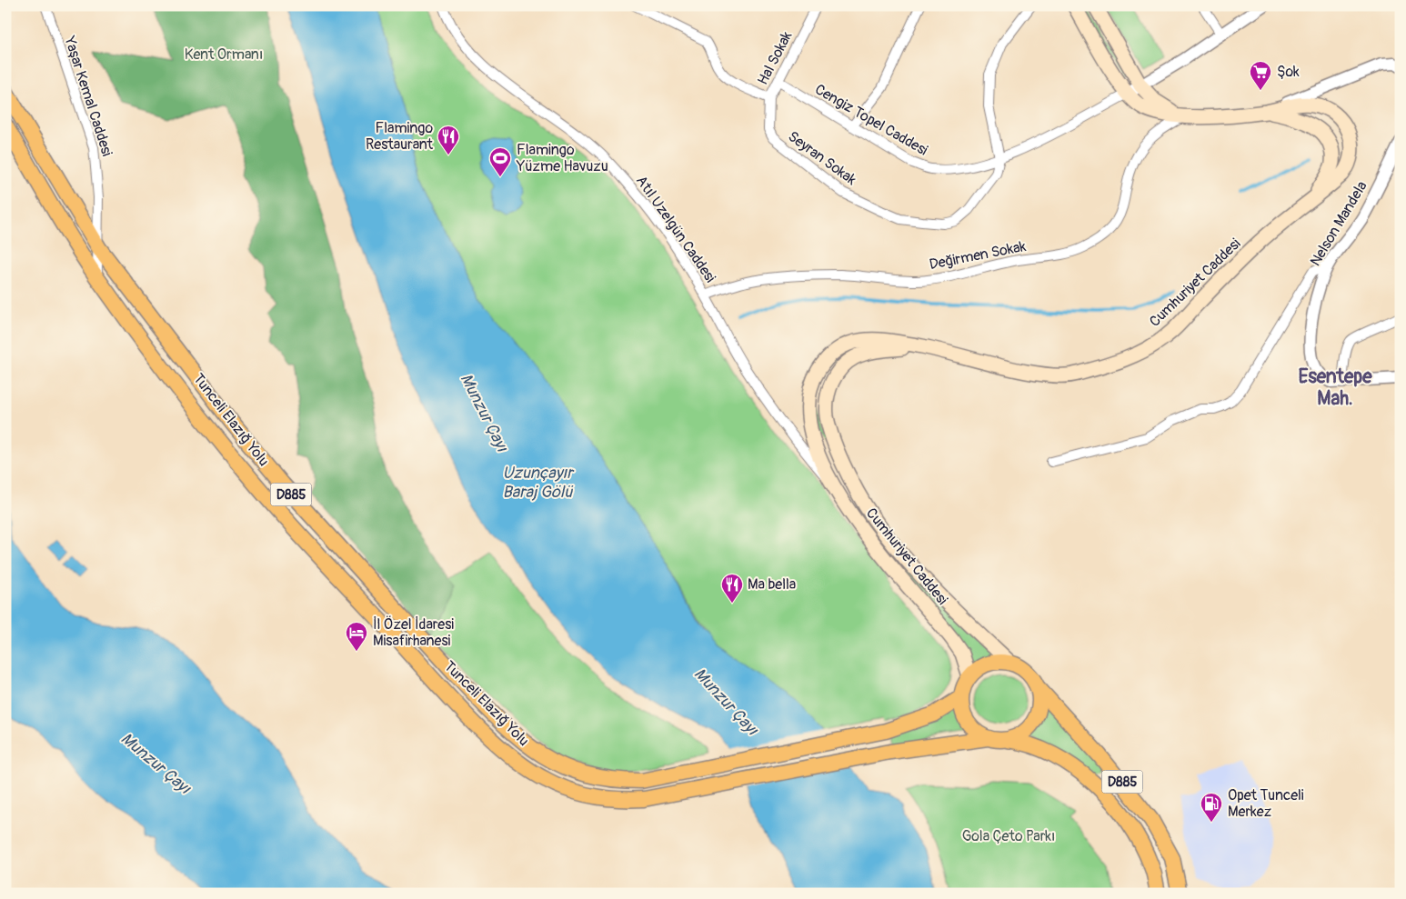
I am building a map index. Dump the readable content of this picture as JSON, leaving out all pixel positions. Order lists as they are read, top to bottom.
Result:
{
  "streets": {
    "main road": ["Cumhuriyet Caddesi", "Tunceli Elazığ Yolu", "D885"],
    "street": [
      "Hal Sokak",
      "Yaşar Kemal Caddesi",
      "Cengiz Topel Caddesi",
      "Seyran Sokak",
      "Nelson Mandela",
      "Atıl Uzelgün Caddesi",
      "Değirmen Sokak"
    ]
  },
  "crossings": [
    ["Hal Sokak", "Cengiz Topel Caddesi"],
    ["Hal Sokak", "Seyran Sokak"],
    ["Yaşar Kemal Caddesi", "Tunceli Elazığ Yolu"],
    ["Cengiz Topel Caddesi", "Seyran Sokak"],
    ["Cengiz Topel Caddesi", "Cumhuriyet Caddesi"],
    ["Atıl Uzelgün Caddesi", "Değirmen Sokak"],
    ["Atıl Uzelgün Caddesi", "Cumhuriyet Caddesi"],
    ["Değirmen Sokak", "Cumhuriyet Caddesi"],
    ["Cumhuriyet Caddesi", "Tunceli Elazığ Yolu"],
    ["Cumhuriyet Caddesi", "D885"],
    ["Tunceli Elazığ Yolu", "D885"]
  ],
  "districts": ["Esentepe Mah."],
  "water": ["Munzur Çayı", "Uzunçayır Baraj Gölü"],
  "parks": ["Kent Ormanı", "Gola Çeto Parkı"],
  "places": {
    "supermarket": ["Şok"],
    "restaurant": ["Flamingo Restaurant", "Ma bella"],
    "sports": ["Flamingo Yüzme Havuzu"],
    "hotel": ["İl Özel İdaresi Misafirhanesi"],
    "fuel station": ["Opet Tunceli Merkez"]
  }
}
